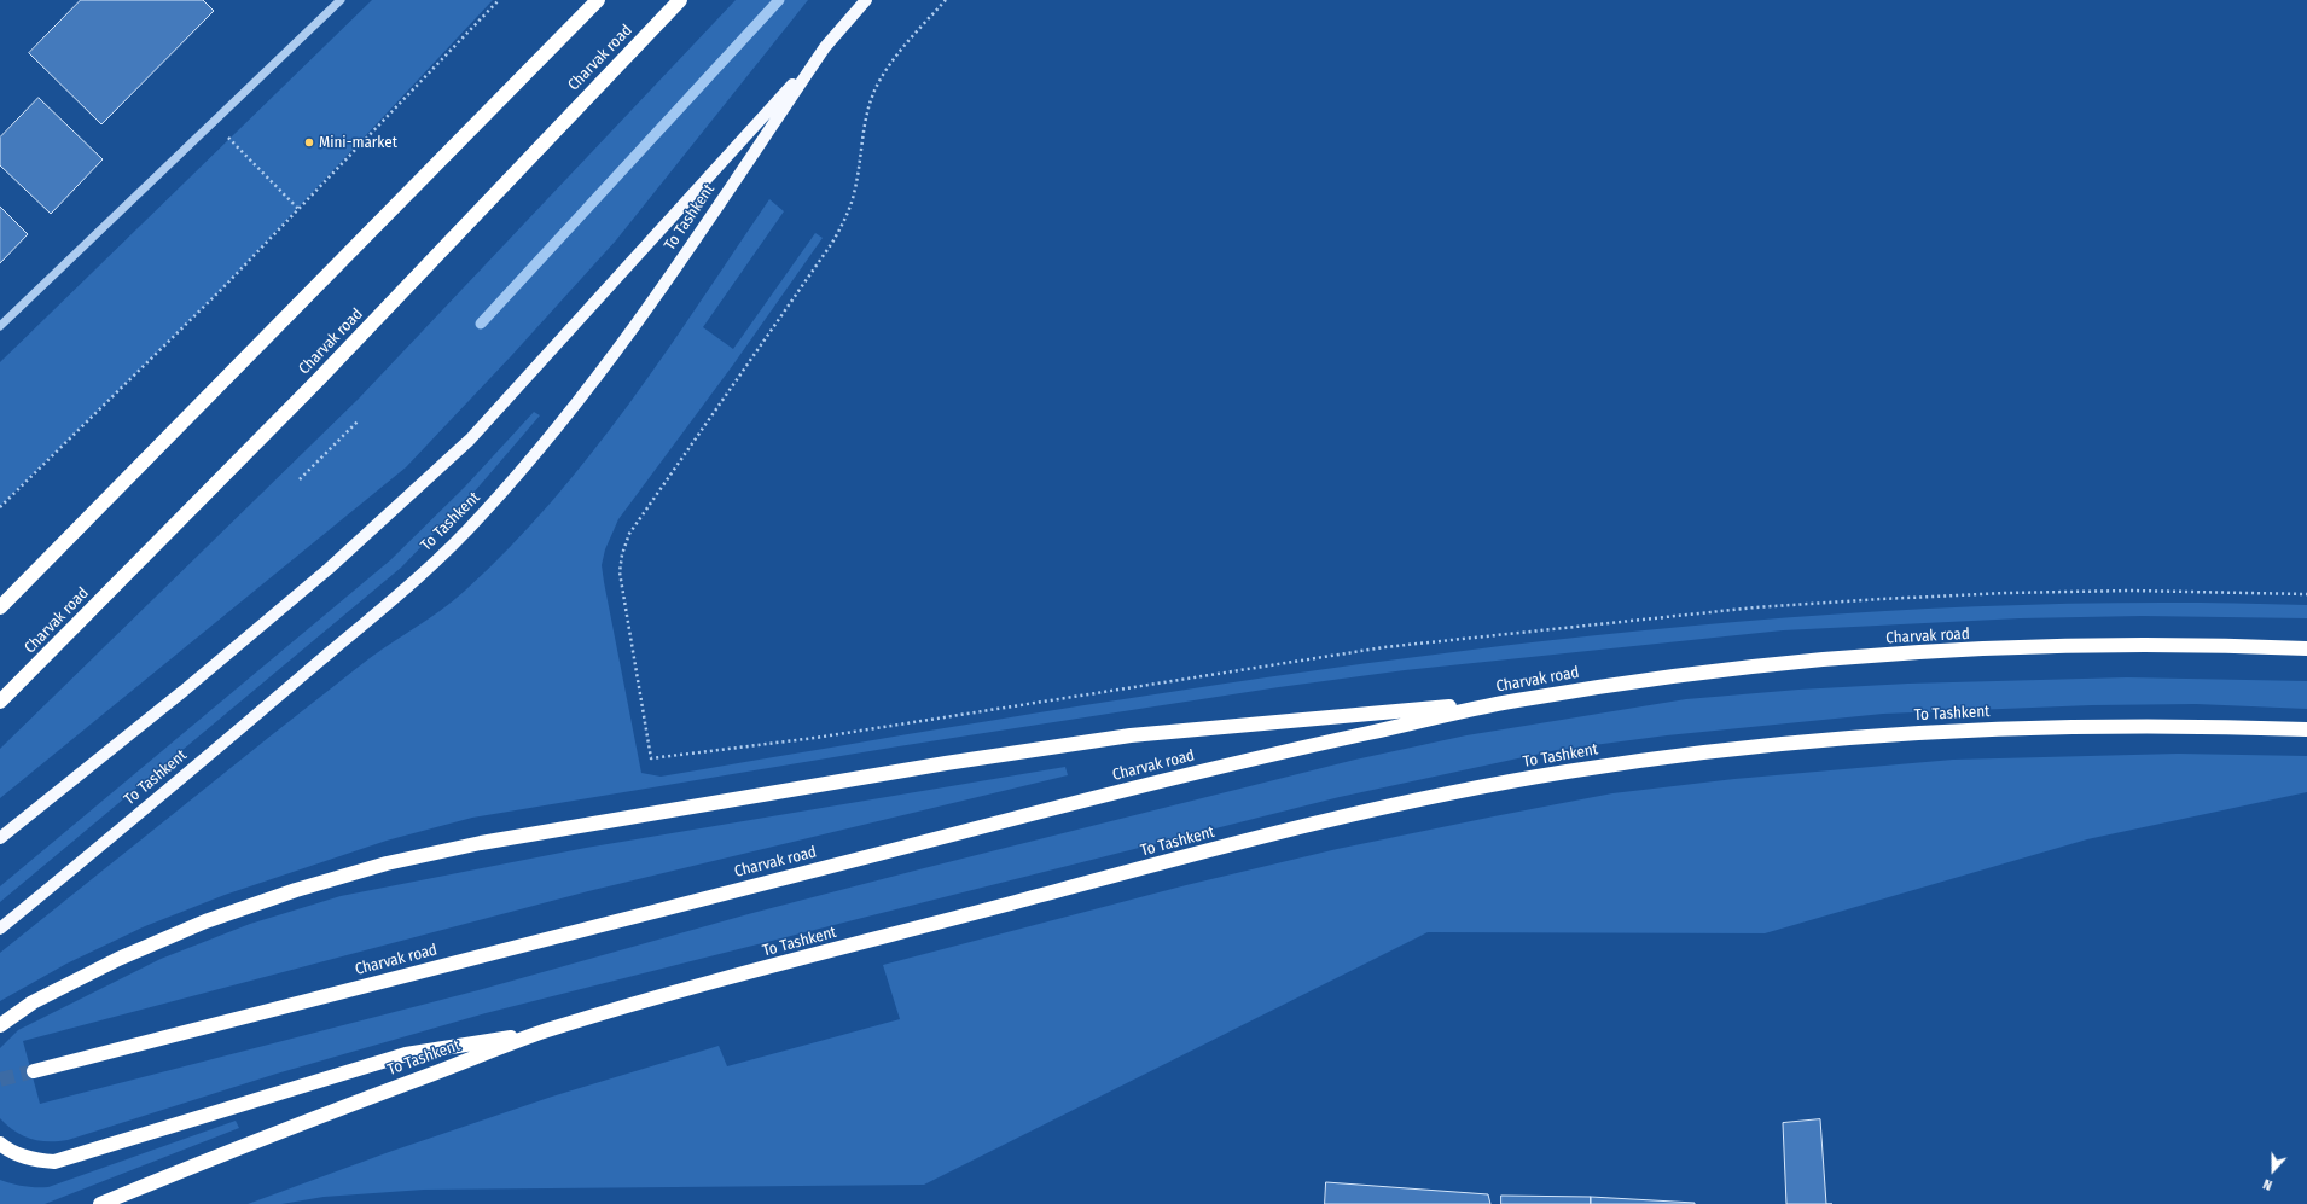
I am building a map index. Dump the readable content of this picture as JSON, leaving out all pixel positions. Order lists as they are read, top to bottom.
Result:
{
  "streets": {
    "highway": ["Charvak road", "To Tashkent"]
  },
  "places": ["Mini-market"],
  "north": "bottom"
}
